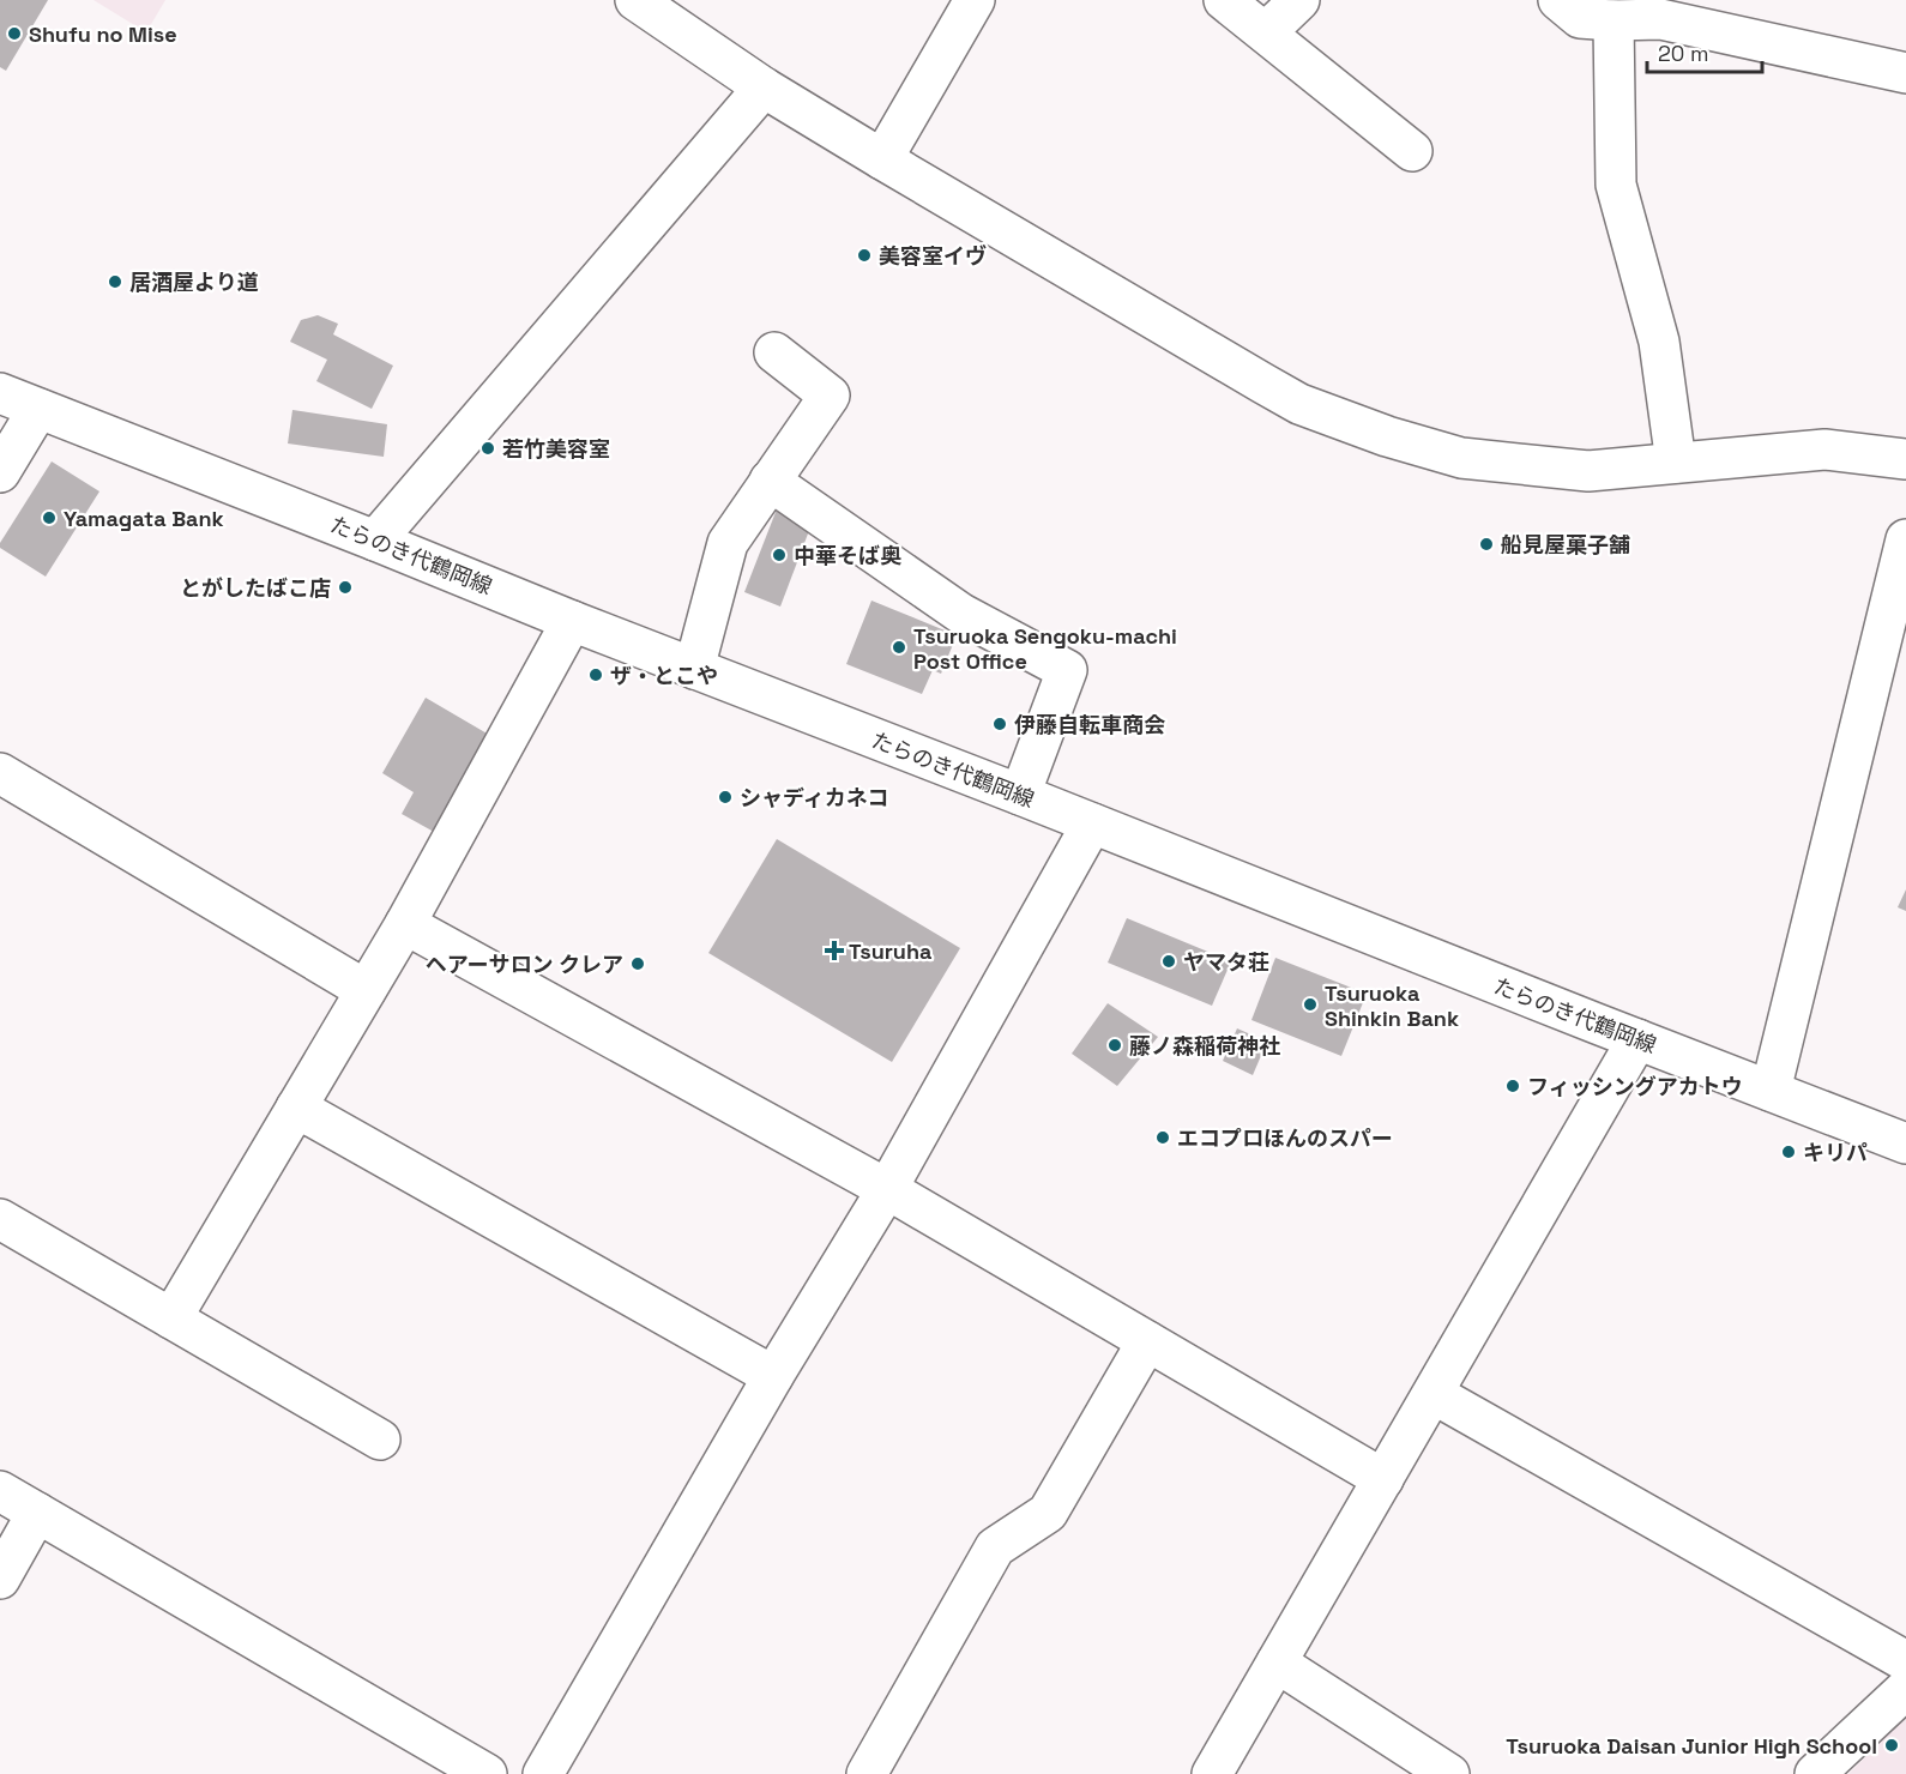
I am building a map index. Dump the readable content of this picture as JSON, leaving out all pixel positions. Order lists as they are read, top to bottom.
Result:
{
  "streets": {
    "street": ["たらのき代鶴岡線"]
  },
  "places": {
    "other": [
      "Shufu no Mise",
      "美容室イヴ",
      "居酒屋より道",
      "若竹美容室",
      "Yamagata Bank",
      "船見屋菓子舗",
      "中華そば奥",
      "とがしたばこ店",
      "Tsuruoka Sengoku-machi Post Office",
      "ザ・とこや",
      "伊藤自転車商会",
      "シャディカネコ",
      "ヤマタ荘",
      "ヘアーサロン クレア",
      "Tsuruoka Shinkin Bank",
      "藤ノ森稲荷神社",
      "フィッシングアカトウ",
      "エコプロほんのスパー",
      "キリパ",
      "Tsuruoka Daisan Junior High School"
    ],
    "health": ["Tsuruha"]
  },
  "scale_bar": "20 m"
}
